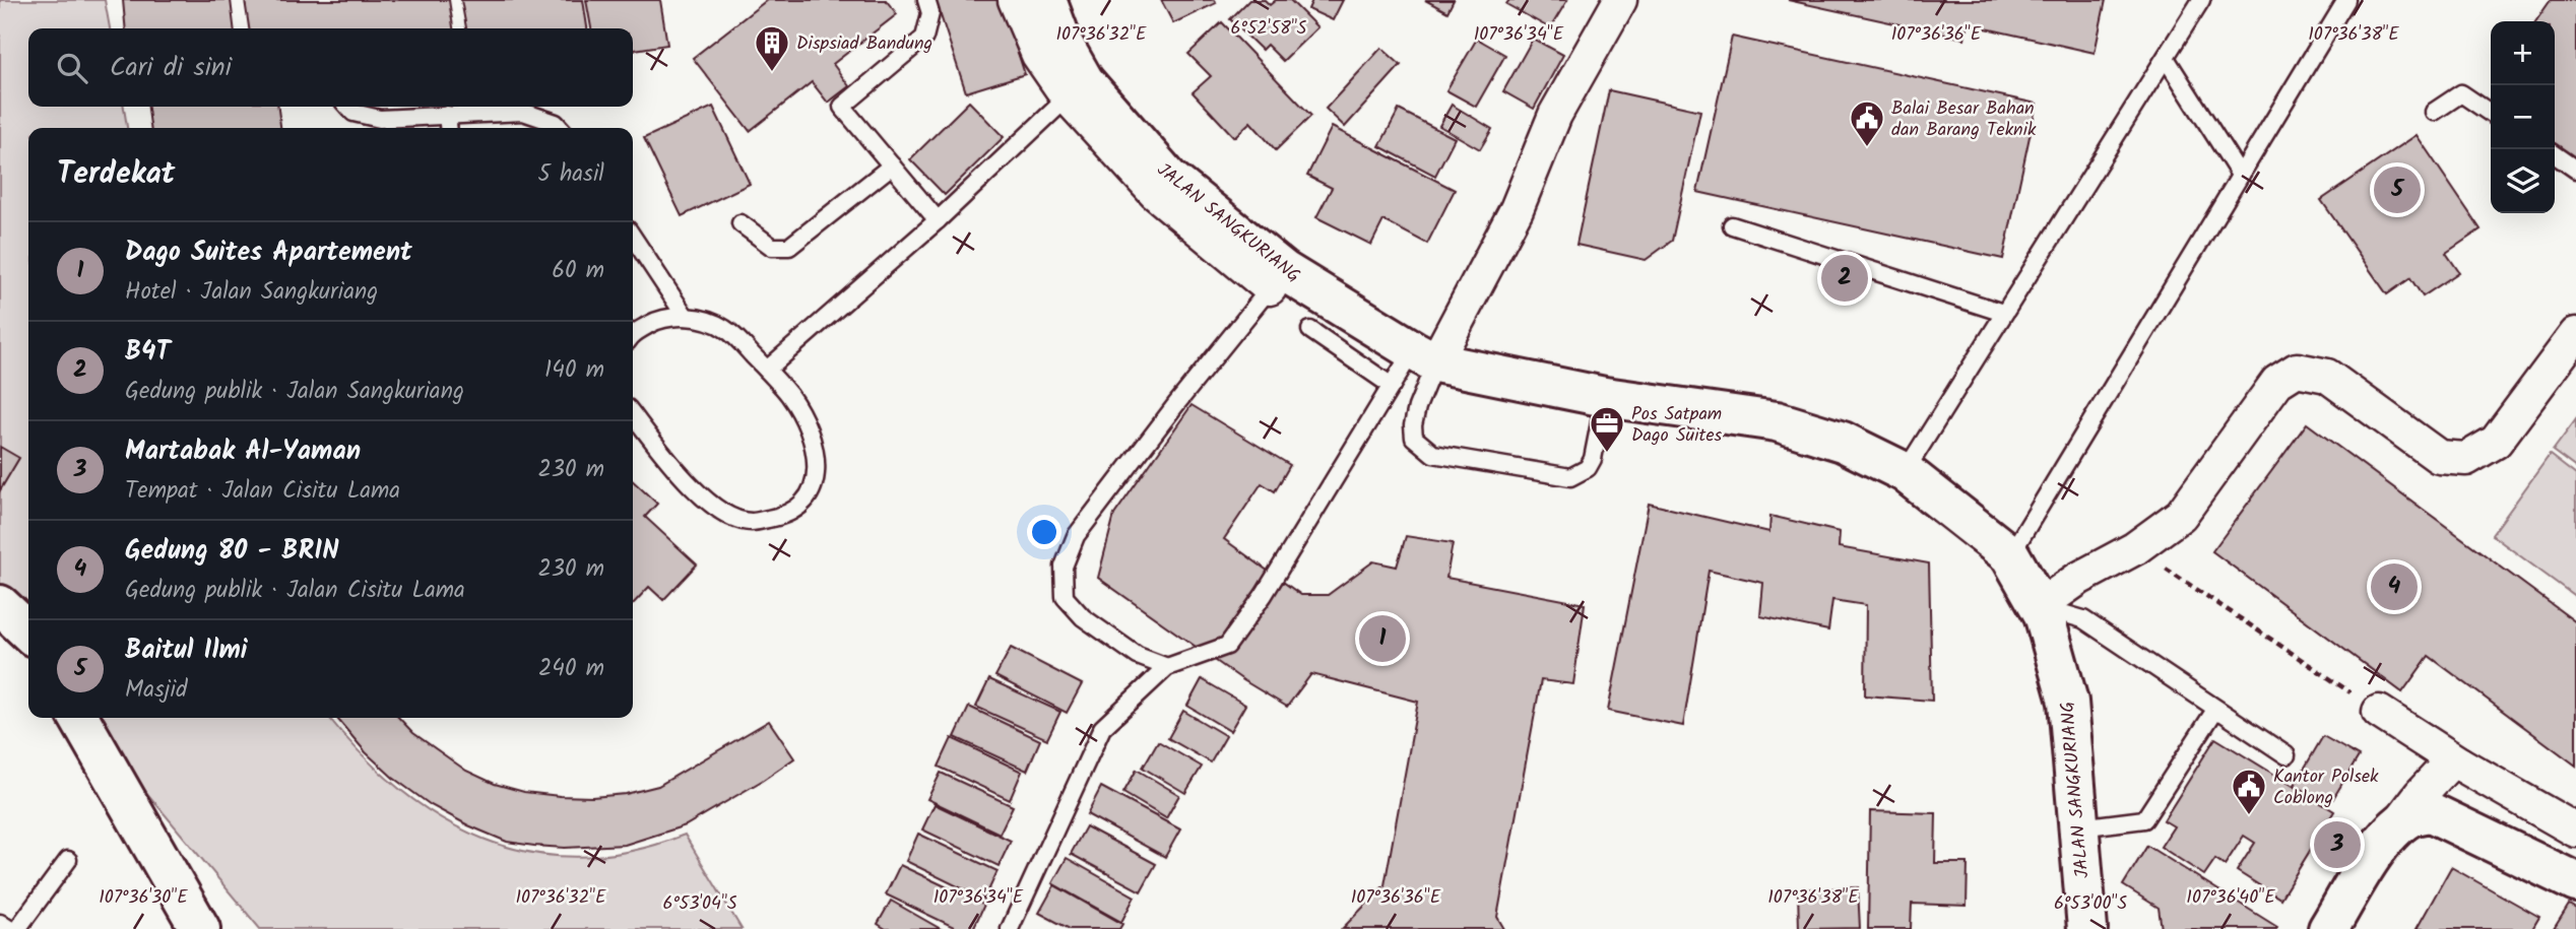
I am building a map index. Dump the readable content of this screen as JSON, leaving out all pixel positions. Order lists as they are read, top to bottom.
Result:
{
  "streets": {
    "street": ["JALAN SANGKURIANG"]
  },
  "places": {
    "building": ["Dispsiad Bandung"],
    "public building": ["Balai Besar Bahan dan Barang Teknik", "Kantor Polsek Coblong"],
    "office": ["Pos Satpam Dago Suites"]
  },
  "page": {
    "map_buttons": ["+", "−"],
    "search": "Cari di sini",
    "heading": ["Terdekat", "5 hasil"],
    "pins": [
      "5",
      "2",
      "4",
      "1",
      "3"
    ],
    "list": [
      {
        "mark": "1",
        "name": "Dago Suites Apartement",
        "note": "Hotel · Jalan Sangkuriang",
        "value": "60 m"
      },
      {
        "mark": "2",
        "name": "B4T",
        "note": "Gedung publik · Jalan Sangkuriang",
        "value": "140 m"
      },
      {
        "mark": "3",
        "name": "Martabak Al-Yaman",
        "note": "Tempat · Jalan Cisitu Lama",
        "value": "230 m"
      },
      {
        "mark": "4",
        "name": "Gedung 80 - BRIN",
        "note": "Gedung publik · Jalan Cisitu Lama",
        "value": "230 m"
      },
      {
        "mark": "5",
        "name": "Baitul Ilmi",
        "note": "Masjid",
        "value": "240 m"
      }
    ]
  },
  "coordinates": [
    "6°52'58\"S",
    "107°36'34\"E",
    "107°36'38\"E",
    "107°36'32\"E",
    "107°36'36\"E",
    "107°36'30\"E",
    "107°36'40\"E",
    "6°53'04\"S",
    "6°53'00\"S"
  ]
}
